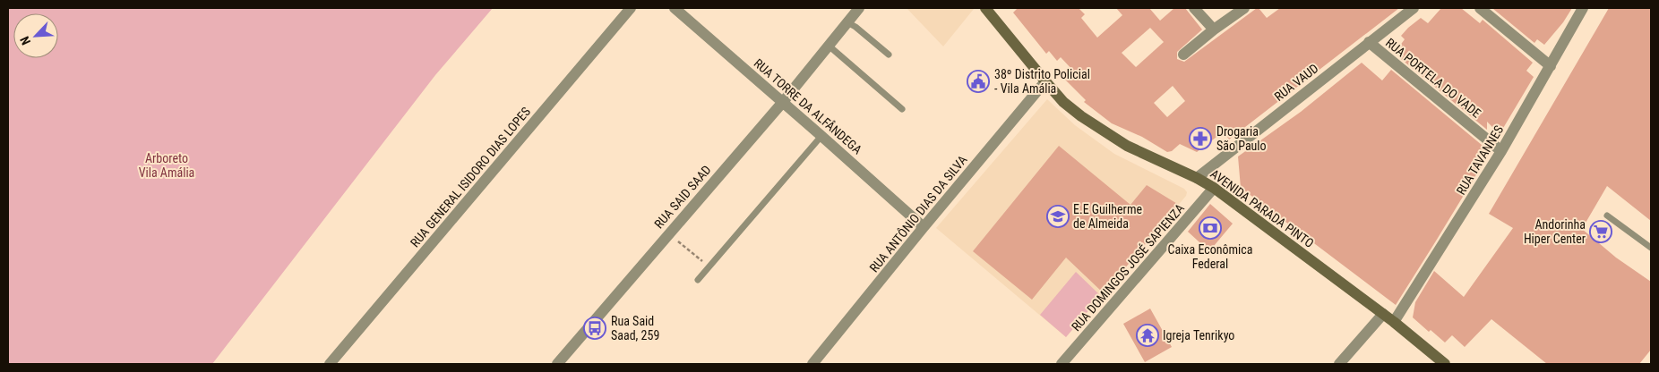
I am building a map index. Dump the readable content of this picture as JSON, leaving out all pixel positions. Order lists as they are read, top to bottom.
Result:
{
  "streets": {
    "main road": ["AVENIDA PARADA PINTO"],
    "street": [
      "RUA PORTELA DO VADE",
      "RUA VAUD",
      "RUA TORRE DA ALFÂNDEGA",
      "RUA TAVANNES",
      "RUA GENERAL ISIDORO DIAS LOPES",
      "RUA SAID SAAD",
      "RUA ANTÔNIO DIAS DA SILVA",
      "RUA DOMINGOS JOSÉ SAPIENZA"
    ]
  },
  "crossings": [
    ["RUA PORTELA DO VADE", "RUA VAUD"],
    ["RUA PORTELA DO VADE", "RUA TAVANNES"],
    ["RUA VAUD", "AVENIDA PARADA PINTO"],
    ["RUA TORRE DA ALFÂNDEGA", "RUA SAID SAAD"],
    ["RUA TORRE DA ALFÂNDEGA", "RUA ANTÔNIO DIAS DA SILVA"],
    ["RUA TAVANNES", "AVENIDA PARADA PINTO"],
    ["AVENIDA PARADA PINTO", "RUA ANTÔNIO DIAS DA SILVA"],
    ["AVENIDA PARADA PINTO", "RUA DOMINGOS JOSÉ SAPIENZA"]
  ],
  "parks": ["Arboreto Vila Amália"],
  "places": {
    "public building": ["38º Distrito Policial - Vila Amália"],
    "pharmacy": ["Drogaria São Paulo"],
    "school or university": ["E.E Guilherme de Almeida"],
    "bank": ["Caixa Econômica Federal"],
    "supermarket": ["Andorinha Hiper Center"],
    "bus stop": ["Rua Said Saad, 259"],
    "temple": ["Igreja Tenrikyo"]
  },
  "north": "bottom left"
}
